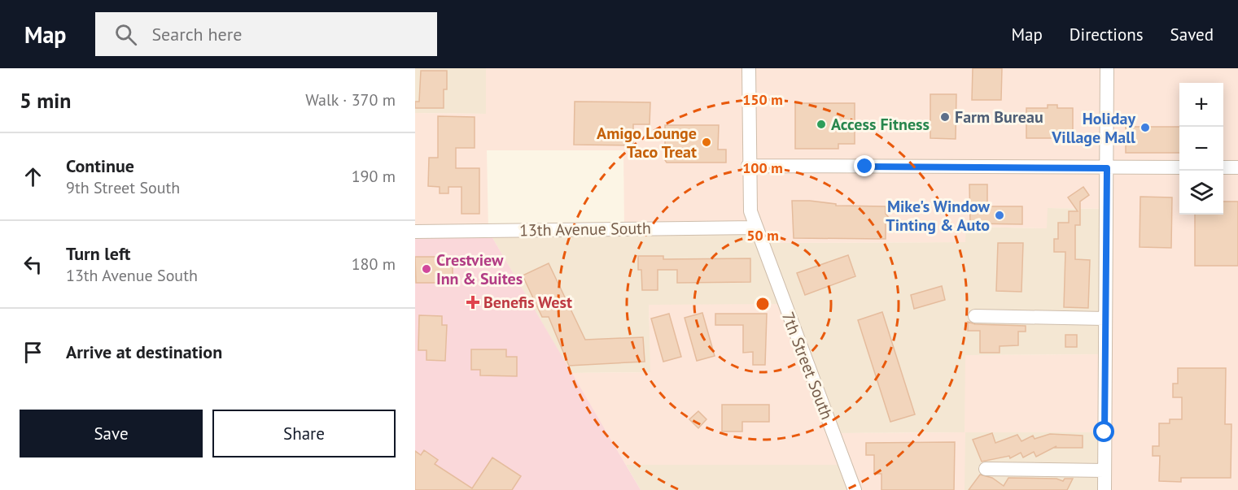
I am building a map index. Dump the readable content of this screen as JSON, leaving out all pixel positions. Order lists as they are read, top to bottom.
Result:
{
  "streets": {
    "street": ["13th Avenue South", "7th Street South"]
  },
  "crossings": [
    ["13th Avenue South", "7th Street South"]
  ],
  "places": {
    "other": [
      "Farm Bureau",
      "Access Fitness",
      "Holiday Village Mall",
      "Amigo Lounge Taco Treat",
      "Mike's Window Tinting & Auto",
      "Crestview Inn & Suites"
    ],
    "health": ["Benefis West"]
  },
  "page": {
    "header": "Map",
    "search": "Search here",
    "nav": ["Map", "Directions", "Saved"],
    "heading": ["5 min", "Walk · 370 m"],
    "map_buttons": ["+", "−"],
    "list": [
      ["Continue", "9th Street South", "190 m"],
      ["Turn left", "13th Avenue South", "180 m"],
      "Arrive at destination"
    ],
    "buttons": ["Save", "Share"]
  },
  "rings": ["150 m", "100 m", "50 m"]
}
